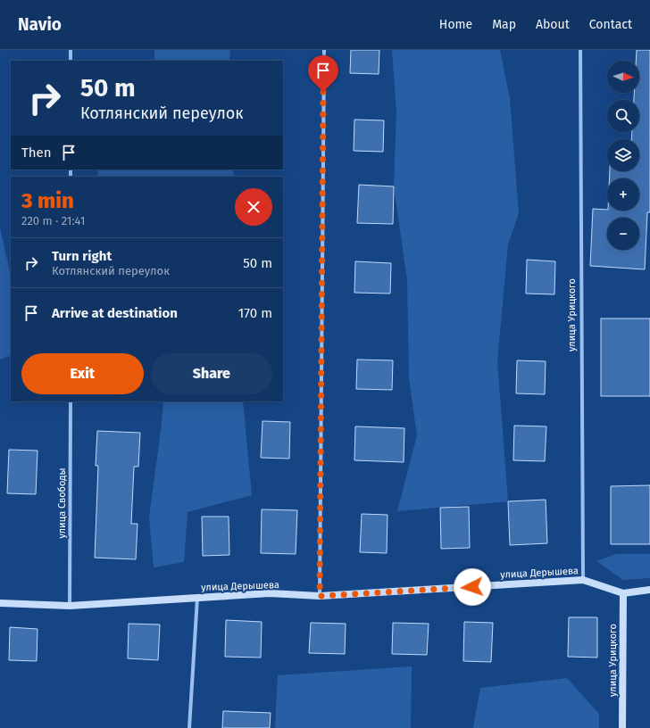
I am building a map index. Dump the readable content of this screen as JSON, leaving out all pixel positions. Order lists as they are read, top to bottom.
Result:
{
  "streets": {
    "street": ["улица Урицкого", "улица Свободы", "улица Дерышева"]
  },
  "crossings": [
    ["улица Урицкого", "улица Дерышева"],
    ["улица Свободы", "улица Дерышева"]
  ],
  "north": "right",
  "page": {
    "header": "Navio",
    "nav": [
      "Home",
      "Map",
      "About",
      "Contact"
    ],
    "map_buttons": ["+", "−"],
    "turn": ["50 m", "Котлянский переулок"],
    "then": "Then",
    "heading": ["3 min", "220 m · 21:41"],
    "list": [
      {
        "name": "Turn right",
        "note": "Котлянский переулок",
        "value": "50 m"
      },
      {
        "name": "Arrive at destination",
        "value": "170 m"
      }
    ],
    "buttons": ["Exit", "Share"]
  }
}
